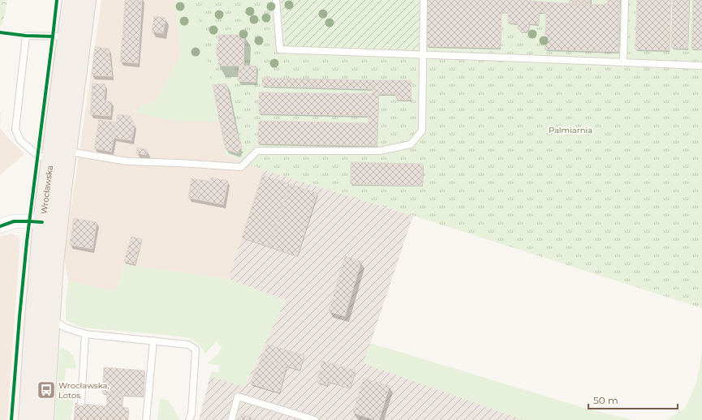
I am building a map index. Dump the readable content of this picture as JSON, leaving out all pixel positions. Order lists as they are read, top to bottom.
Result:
{
  "streets": {
    "main road": ["Wrocławska"]
  },
  "parks": ["Palmiarnia"],
  "places": {
    "bus stop": ["Wrocławska, Lotos"]
  },
  "scale_bar": "50 m"
}
